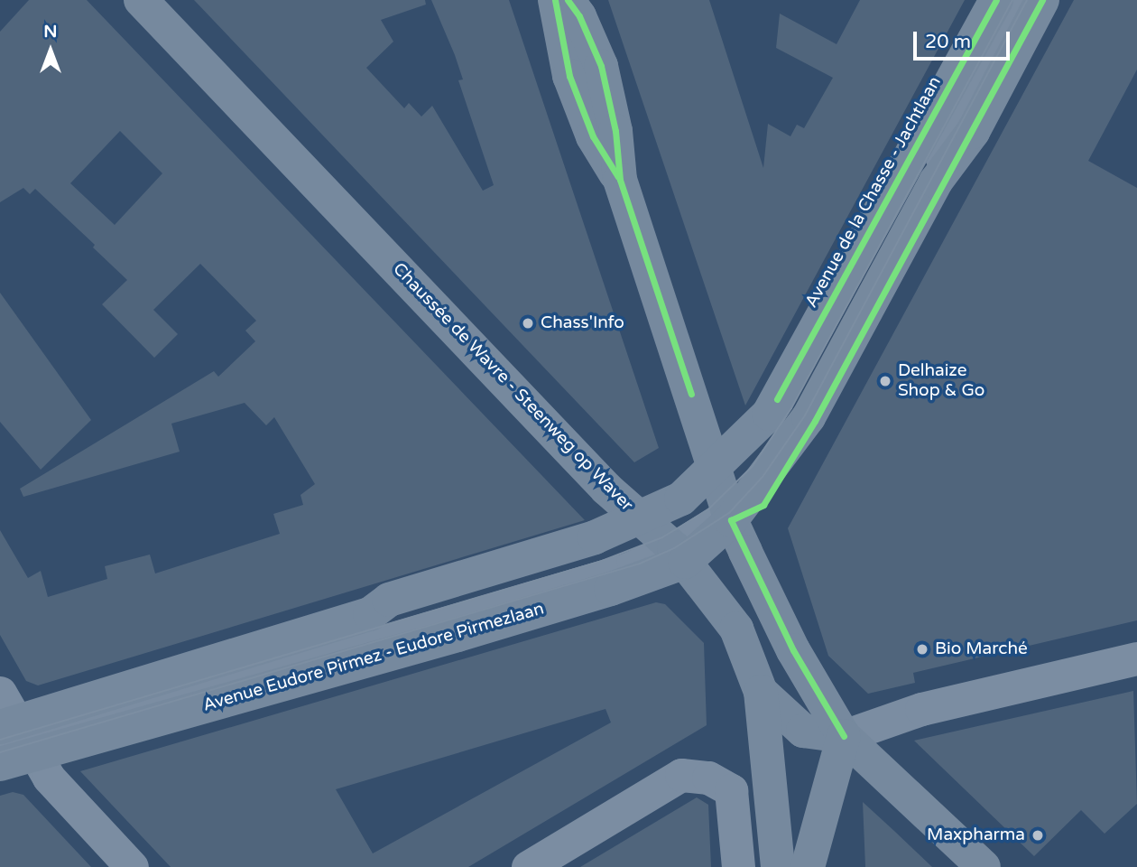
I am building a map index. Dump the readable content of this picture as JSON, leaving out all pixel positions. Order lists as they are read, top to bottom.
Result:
{
  "streets": {
    "street": ["Avenue de la Chasse - Jachtlaan", "Chaussée de Wavre - Steenweg op Waver", "Avenue Eudore Pirmez - Eudore Pirmezlaan"]
  },
  "crossings": [
    ["Avenue de la Chasse - Jachtlaan", "Avenue Eudore Pirmez - Eudore Pirmezlaan"],
    ["Chaussée de Wavre - Steenweg op Waver", "Avenue Eudore Pirmez - Eudore Pirmezlaan"]
  ],
  "places": [
    "Chass'Info",
    "Delhaize Shop & Go",
    "Bio Marché",
    "Maxpharma"
  ],
  "scale_bar": "20 m",
  "north": "top"
}
